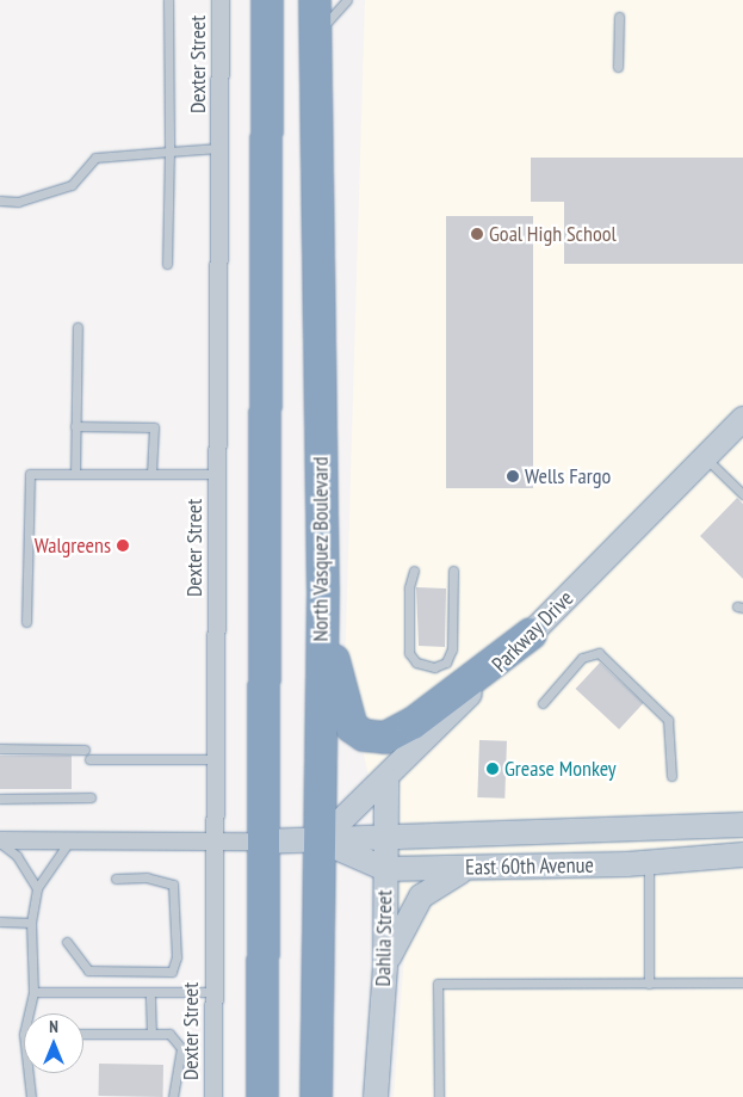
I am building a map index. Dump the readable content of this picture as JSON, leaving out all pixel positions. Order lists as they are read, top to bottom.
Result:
{
  "streets": {
    "highway": ["North Vasquez Boulevard"],
    "street": [
      "Dexter Street",
      "Parkway Drive",
      "East 60th Avenue",
      "Dahlia Street"
    ]
  },
  "crossings": [
    ["Dexter Street", "East 60th Avenue"],
    ["North Vasquez Boulevard", "Parkway Drive"],
    ["North Vasquez Boulevard", "East 60th Avenue"],
    ["Parkway Drive", "East 60th Avenue"],
    ["Parkway Drive", "Dahlia Street"],
    ["East 60th Avenue", "Dahlia Street"]
  ],
  "places": [
    "Goal High School",
    "Wells Fargo",
    "Walgreens",
    "Grease Monkey"
  ],
  "north": "top"
}
